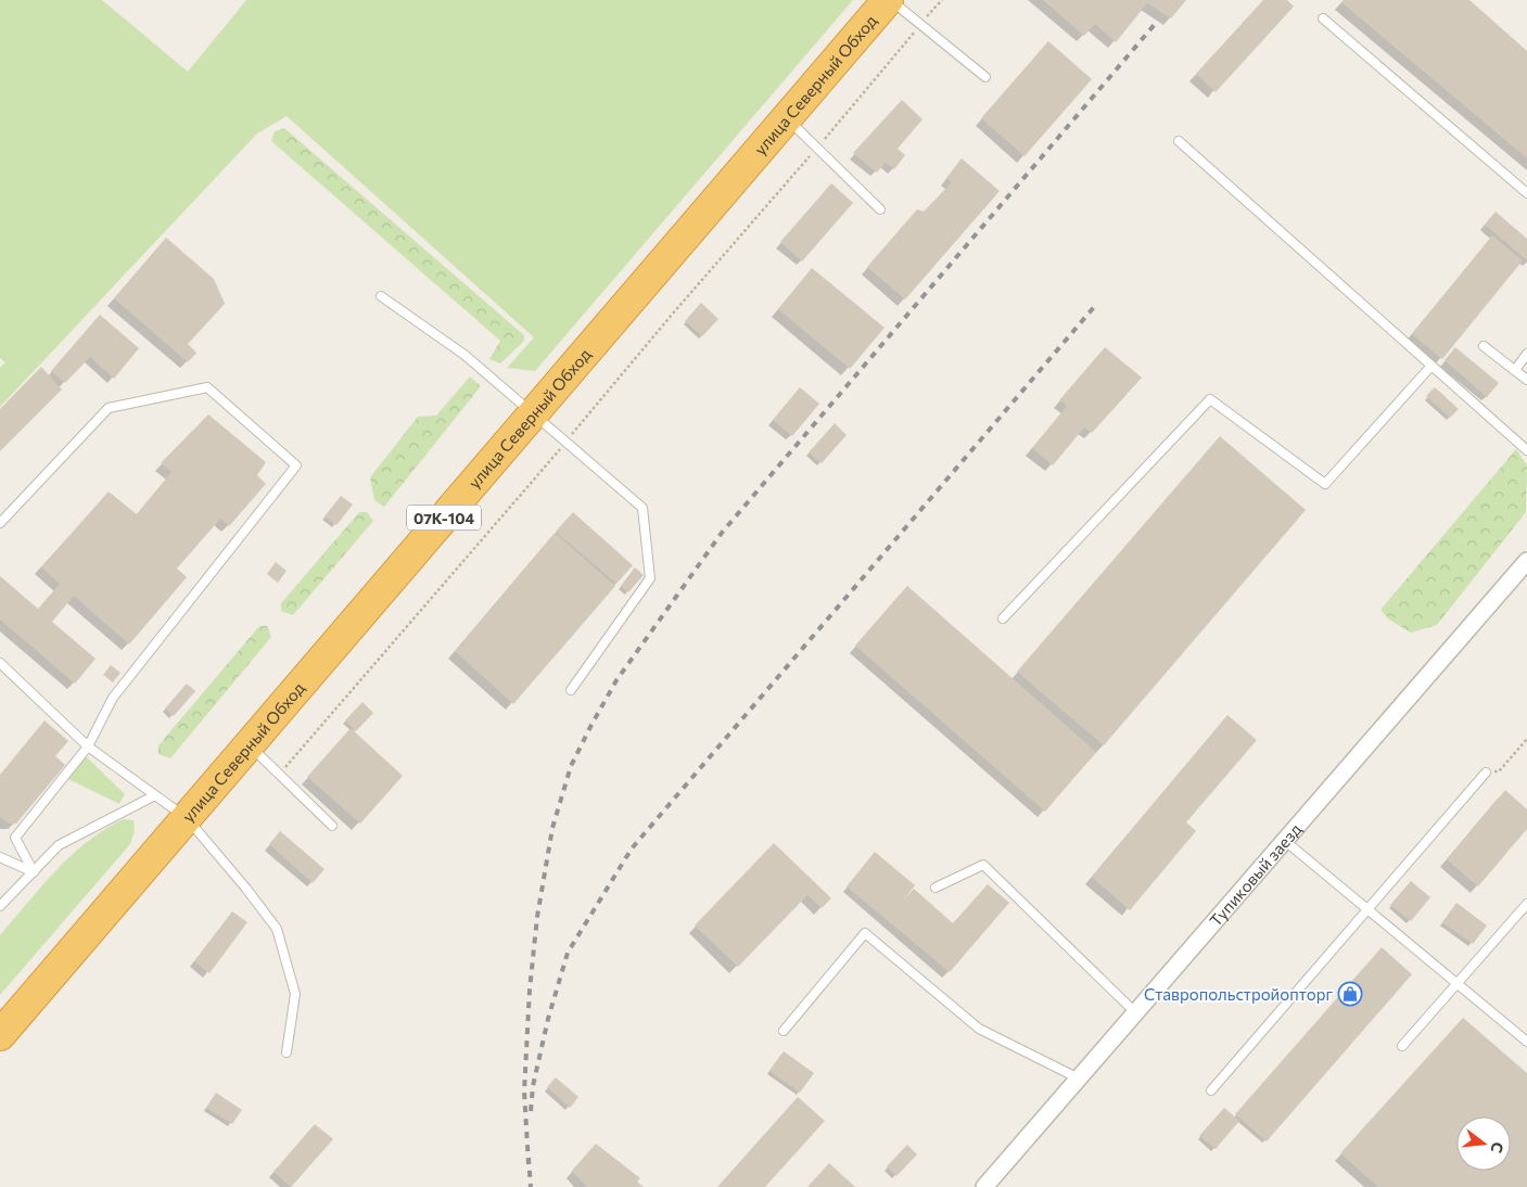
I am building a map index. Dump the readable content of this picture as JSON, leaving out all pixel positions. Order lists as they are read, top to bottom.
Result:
{
  "streets": {
    "highway": ["улица Северный Обход", "07К-104"],
    "street": ["Тупиковый заезд"]
  },
  "places": {
    "shop": ["Ставропольстройопторг"]
  },
  "north": "right"
}
